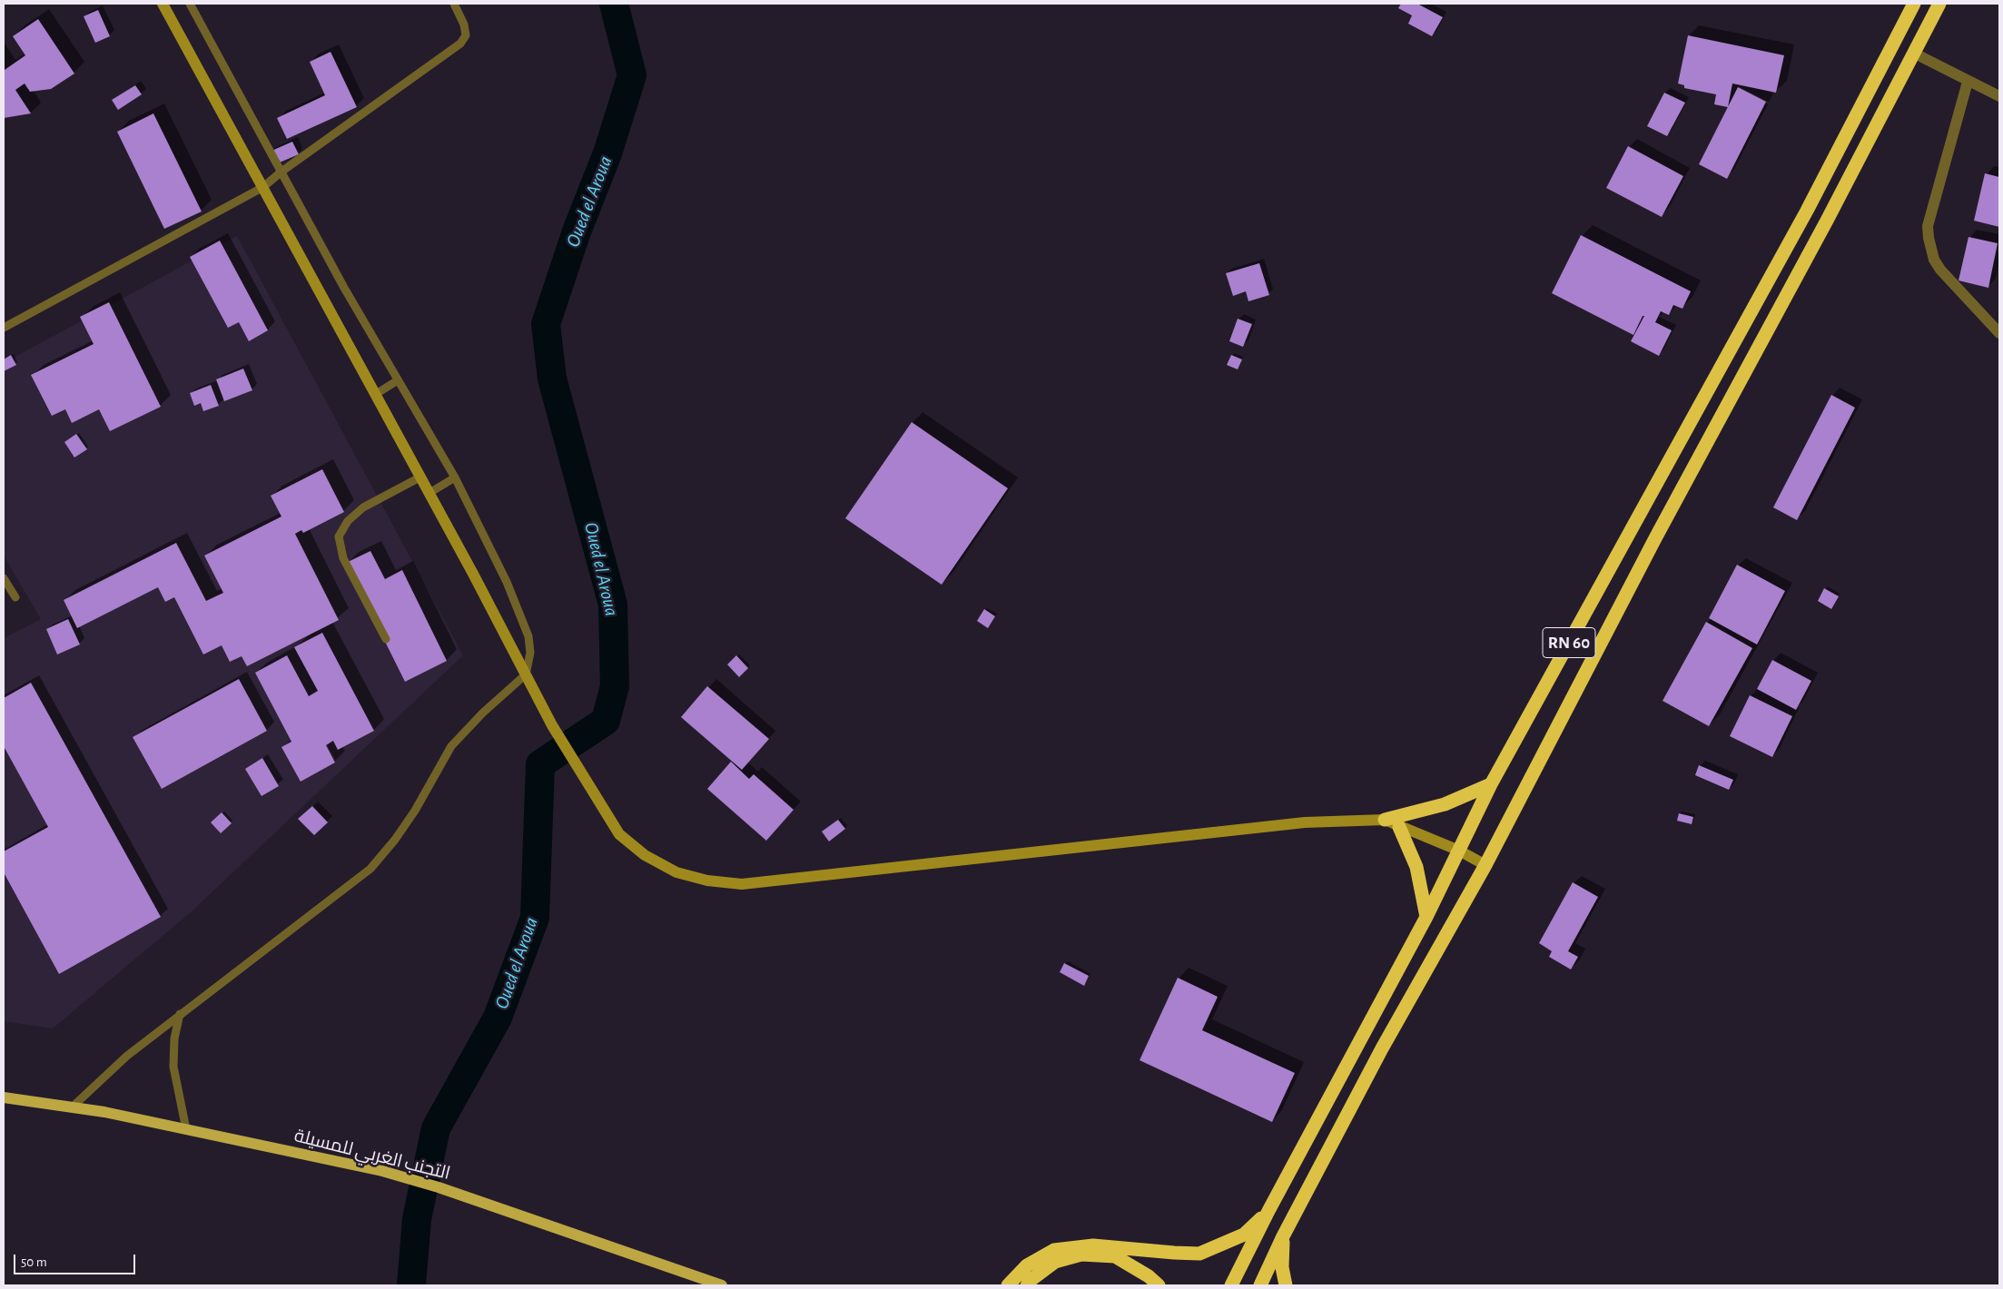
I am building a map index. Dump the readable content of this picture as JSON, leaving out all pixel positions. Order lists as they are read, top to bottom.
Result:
{
  "streets": {
    "highway": ["RN 60"],
    "main road": ["التجنب الغربي للمسيلة"]
  },
  "water": ["Oued el Aroua"],
  "scale_bar": "50 m"
}
